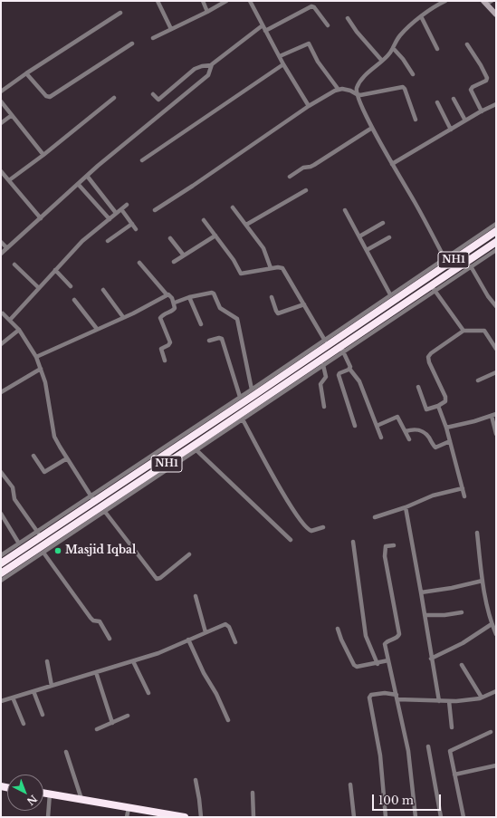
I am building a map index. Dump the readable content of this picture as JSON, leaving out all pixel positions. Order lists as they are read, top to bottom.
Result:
{
  "streets": {
    "highway": ["NH1"]
  },
  "places": ["Masjid Iqbal"],
  "scale_bar": "100 m",
  "north": "bottom right"
}
